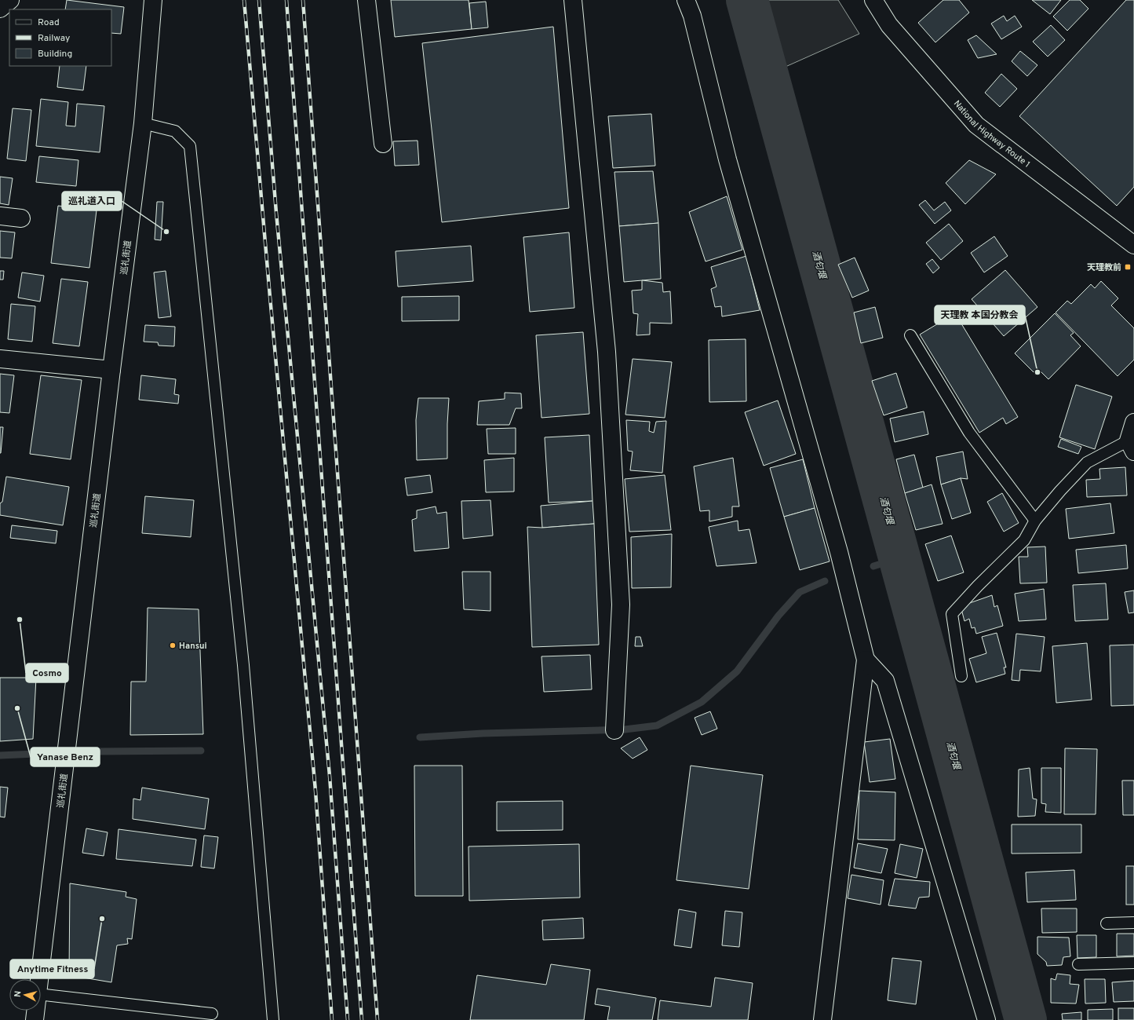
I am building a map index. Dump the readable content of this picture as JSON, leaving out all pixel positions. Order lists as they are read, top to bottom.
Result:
{
  "streets": {
    "main road": ["National Highway Route 1", "巡礼街道"]
  },
  "water": ["酒匂堰"],
  "places": {
    "other": [
      "巡礼道入口",
      "天理教 本国分教会",
      "Cosmo",
      "Hansui",
      "Yanase Benz",
      "Anytime Fitness"
    ],
    "transit": ["天理教前"]
  },
  "legend": ["Road", "Railway", "Building"],
  "north": "left"
}
